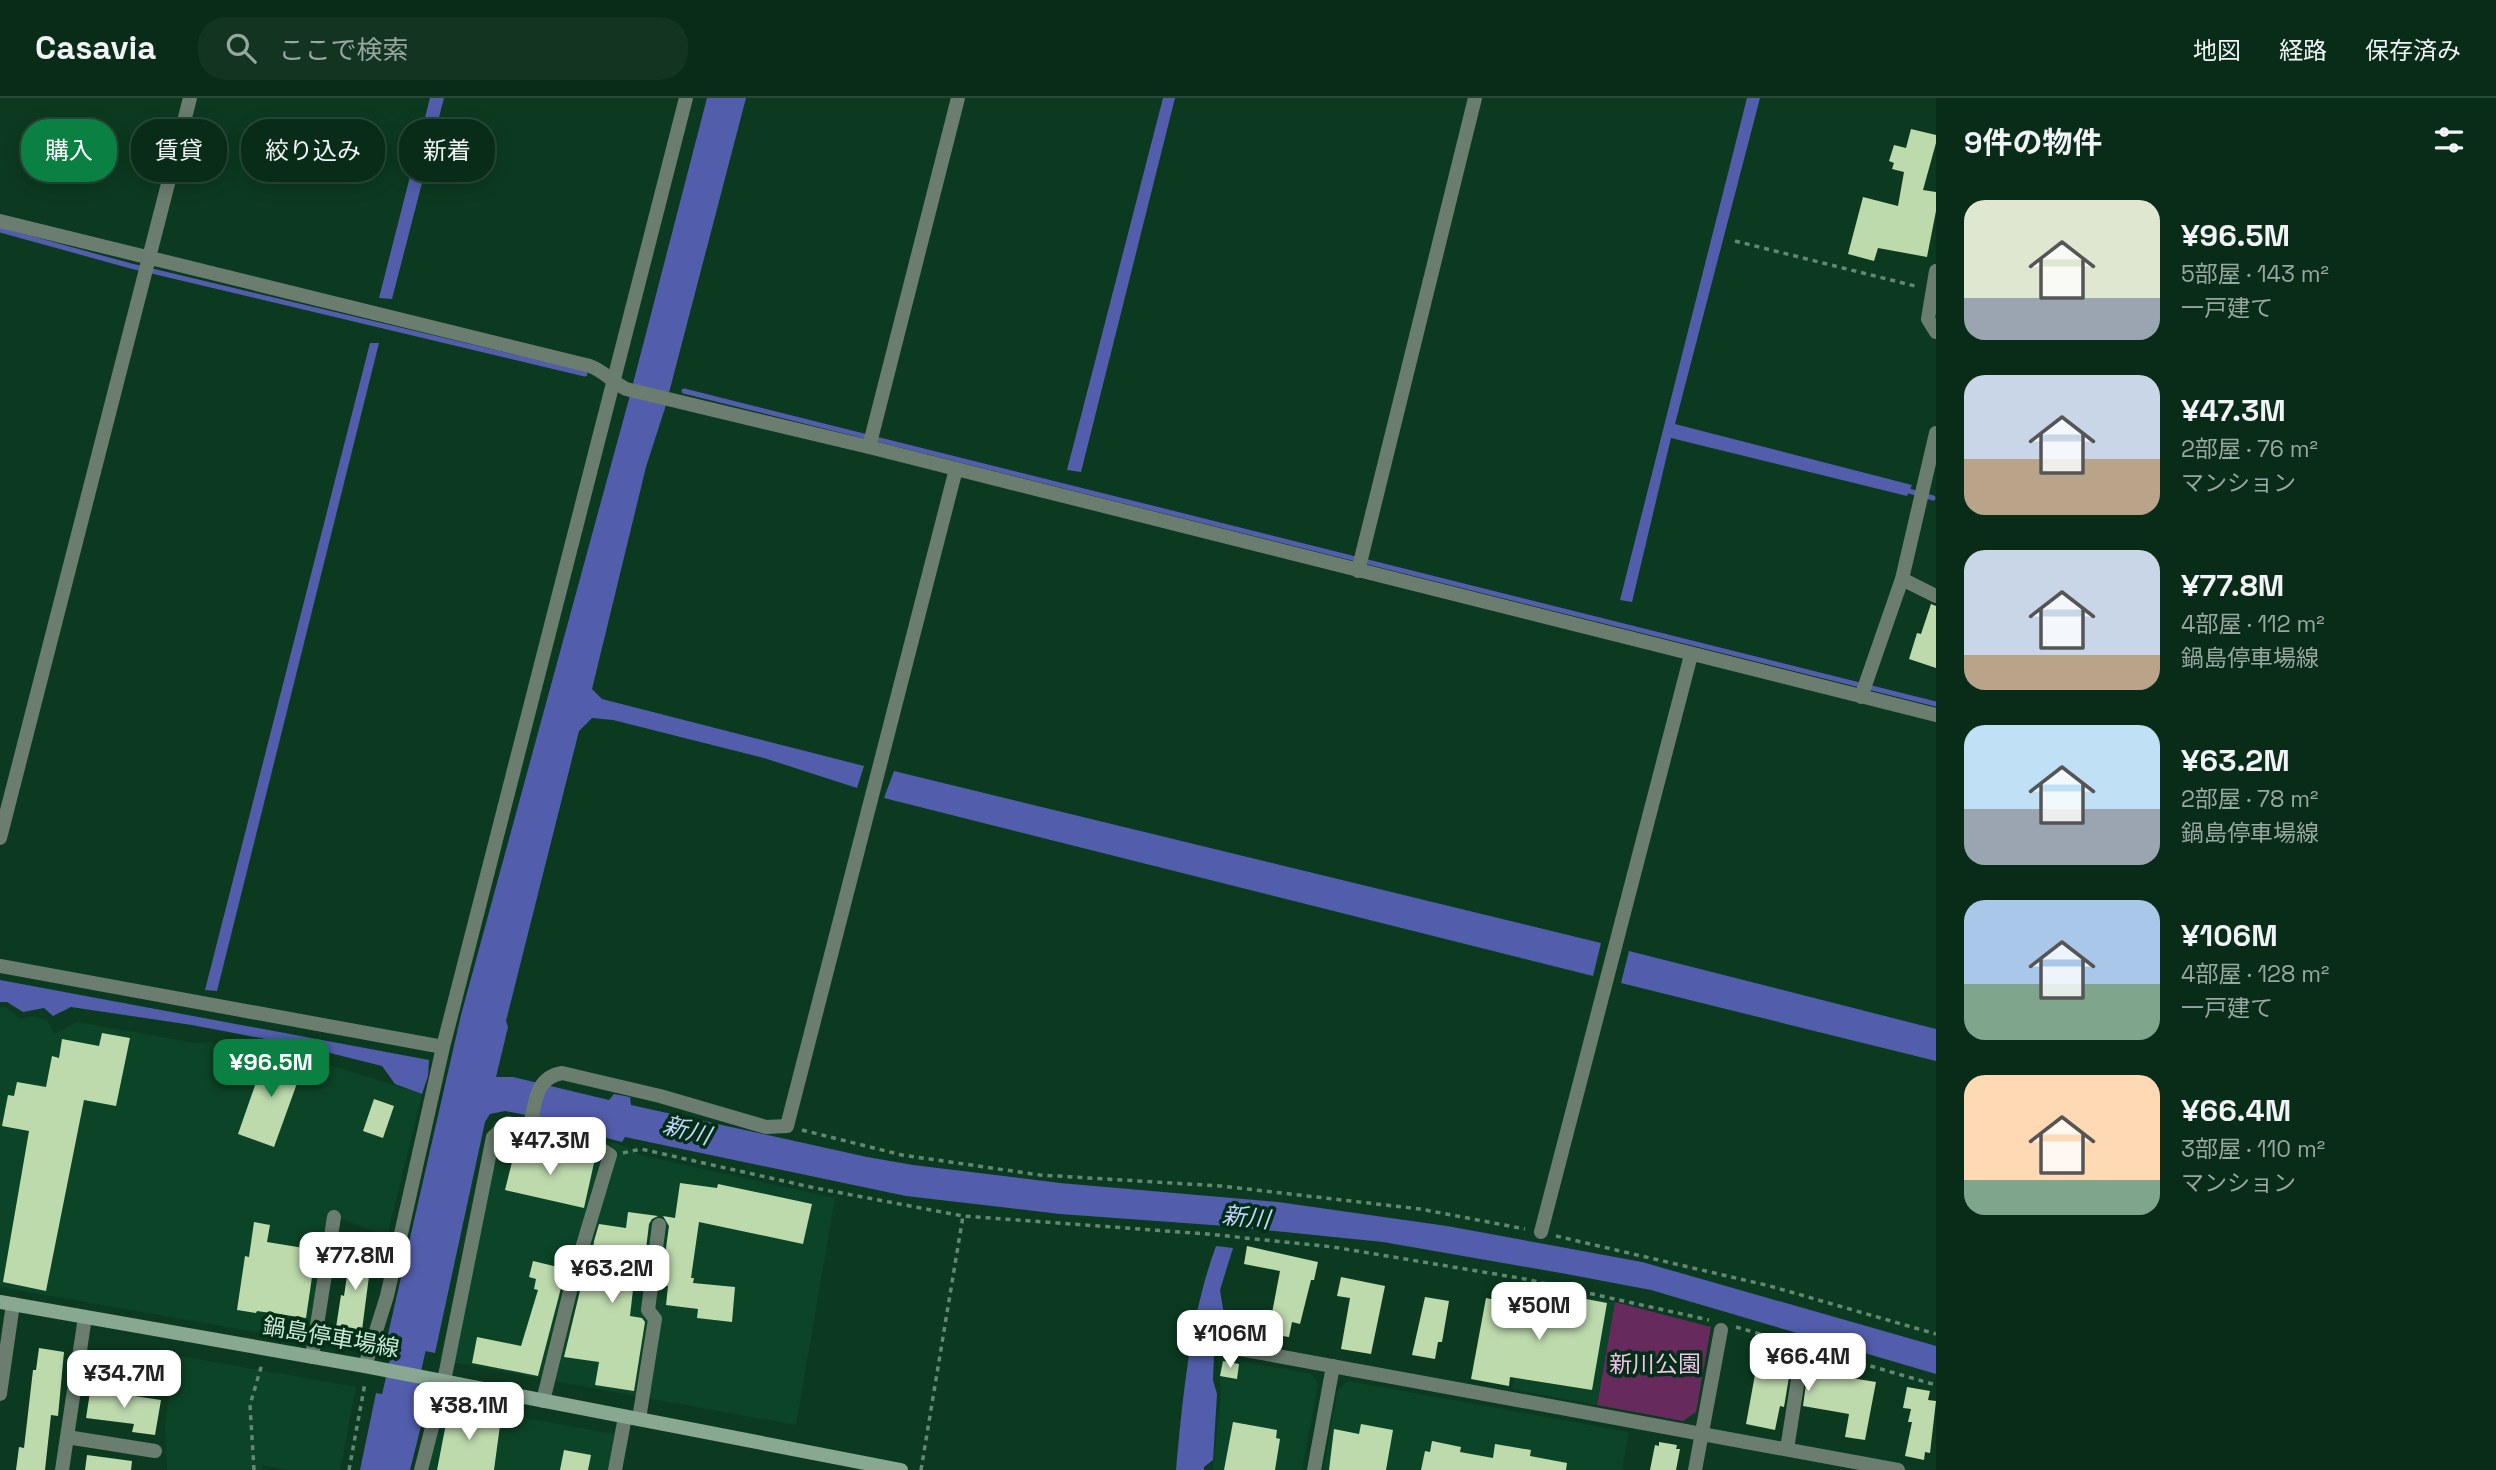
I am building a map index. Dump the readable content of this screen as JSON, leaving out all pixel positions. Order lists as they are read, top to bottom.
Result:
{
  "streets": {
    "main road": ["鍋島停車場線"]
  },
  "water": ["新川"],
  "parks": ["新川公園"],
  "page": {
    "header": "Casavia",
    "search": "ここで検索",
    "nav": ["地図", "経路", "保存済み"],
    "heading": "9件の物件",
    "chip": [
      "購入",
      "賃貸",
      "絞り込み",
      "新着"
    ],
    "list": [
      {
        "name": "¥96.5M",
        "note": "5部屋 · 143 m² · 一戸建て"
      },
      {
        "name": "¥47.3M",
        "note": "2部屋 · 76 m² · マンション"
      },
      {
        "name": "¥77.8M",
        "note": "4部屋 · 112 m² · 鍋島停車場線"
      },
      {
        "name": "¥63.2M",
        "note": "2部屋 · 78 m² · 鍋島停車場線"
      },
      {
        "name": "¥106M",
        "note": "4部屋 · 128 m² · 一戸建て"
      },
      {
        "name": "¥66.4M",
        "note": "3部屋 · 110 m² · マンション"
      }
    ],
    "price": [
      "¥96.5M",
      "¥47.3M",
      "¥77.8M",
      "¥63.2M",
      "¥50M",
      "¥106M",
      "¥66.4M",
      "¥34.7M",
      "¥38.1M"
    ]
  }
}
